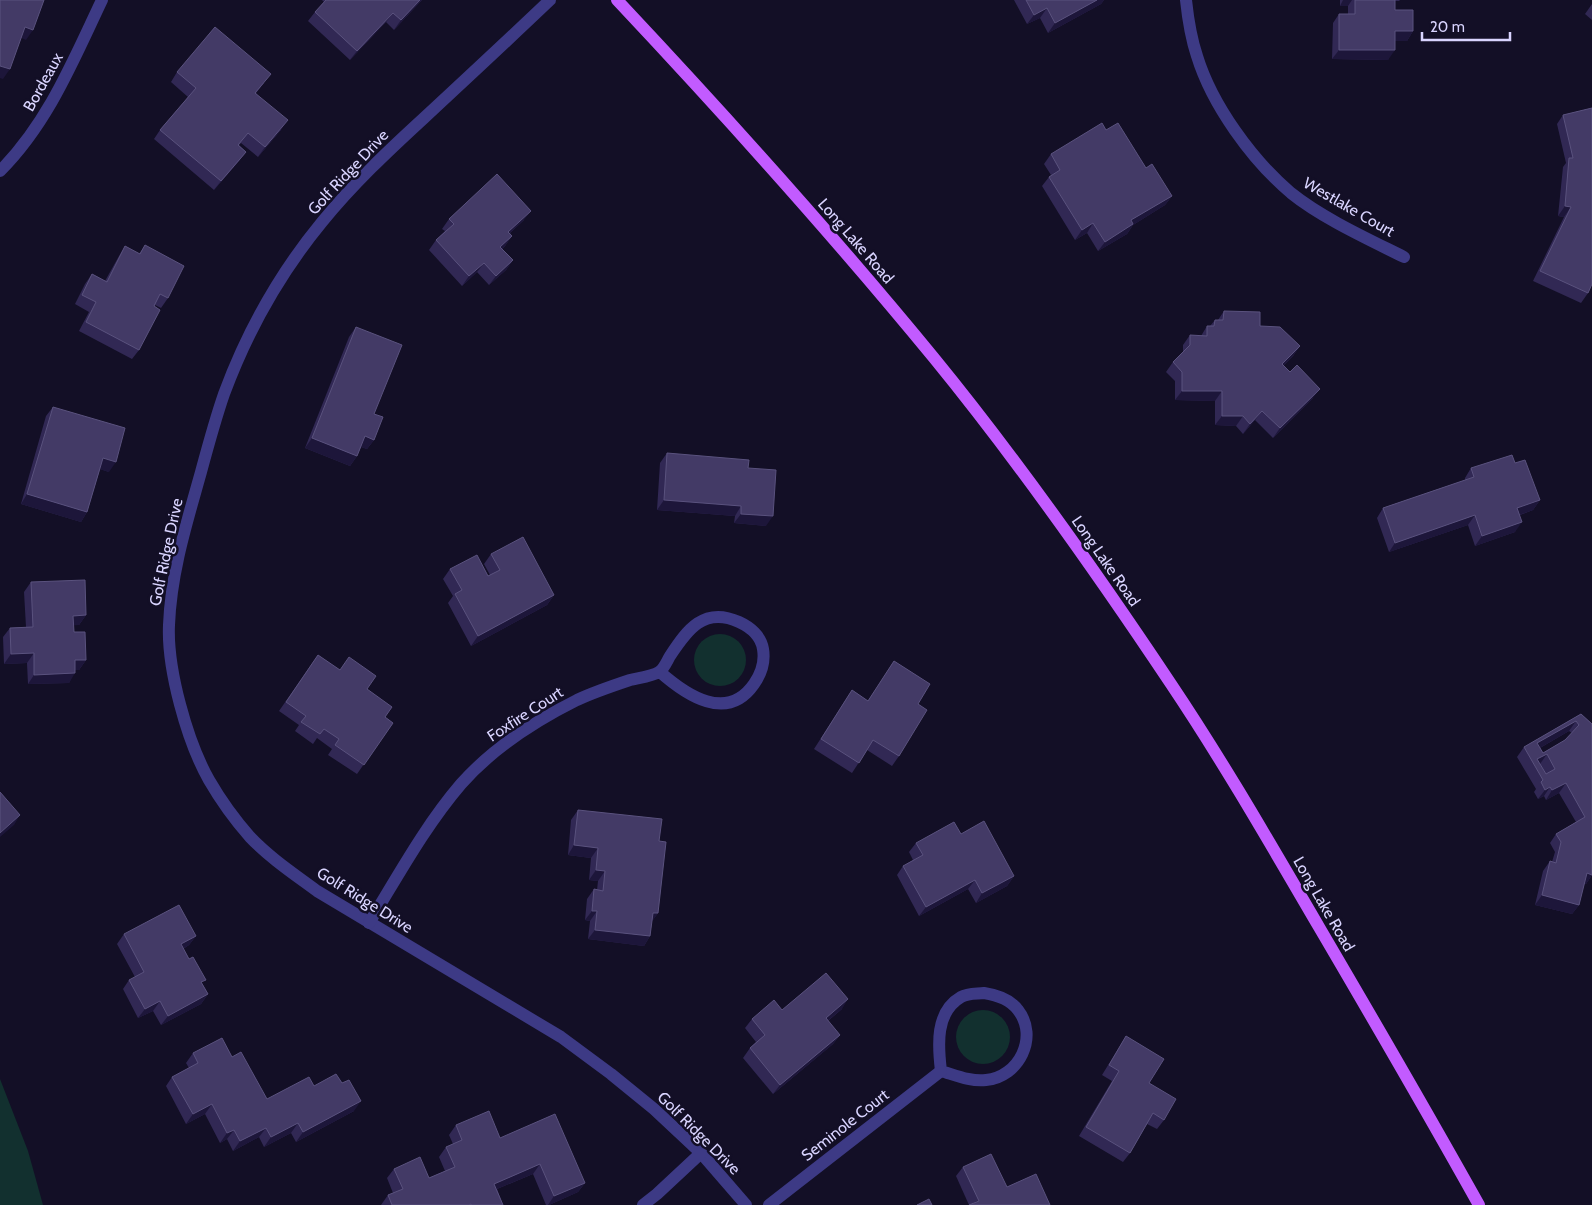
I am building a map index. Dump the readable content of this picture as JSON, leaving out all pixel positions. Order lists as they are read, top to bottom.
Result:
{
  "streets": {
    "main road": ["Long Lake Road"],
    "street": [
      "Bordeaux",
      "Golf Ridge Drive",
      "Westlake Court",
      "Foxfire Court",
      "Seminole Court"
    ]
  },
  "crossings": [
    ["Golf Ridge Drive", "Foxfire Court"]
  ],
  "scale_bar": "20 m"
}
